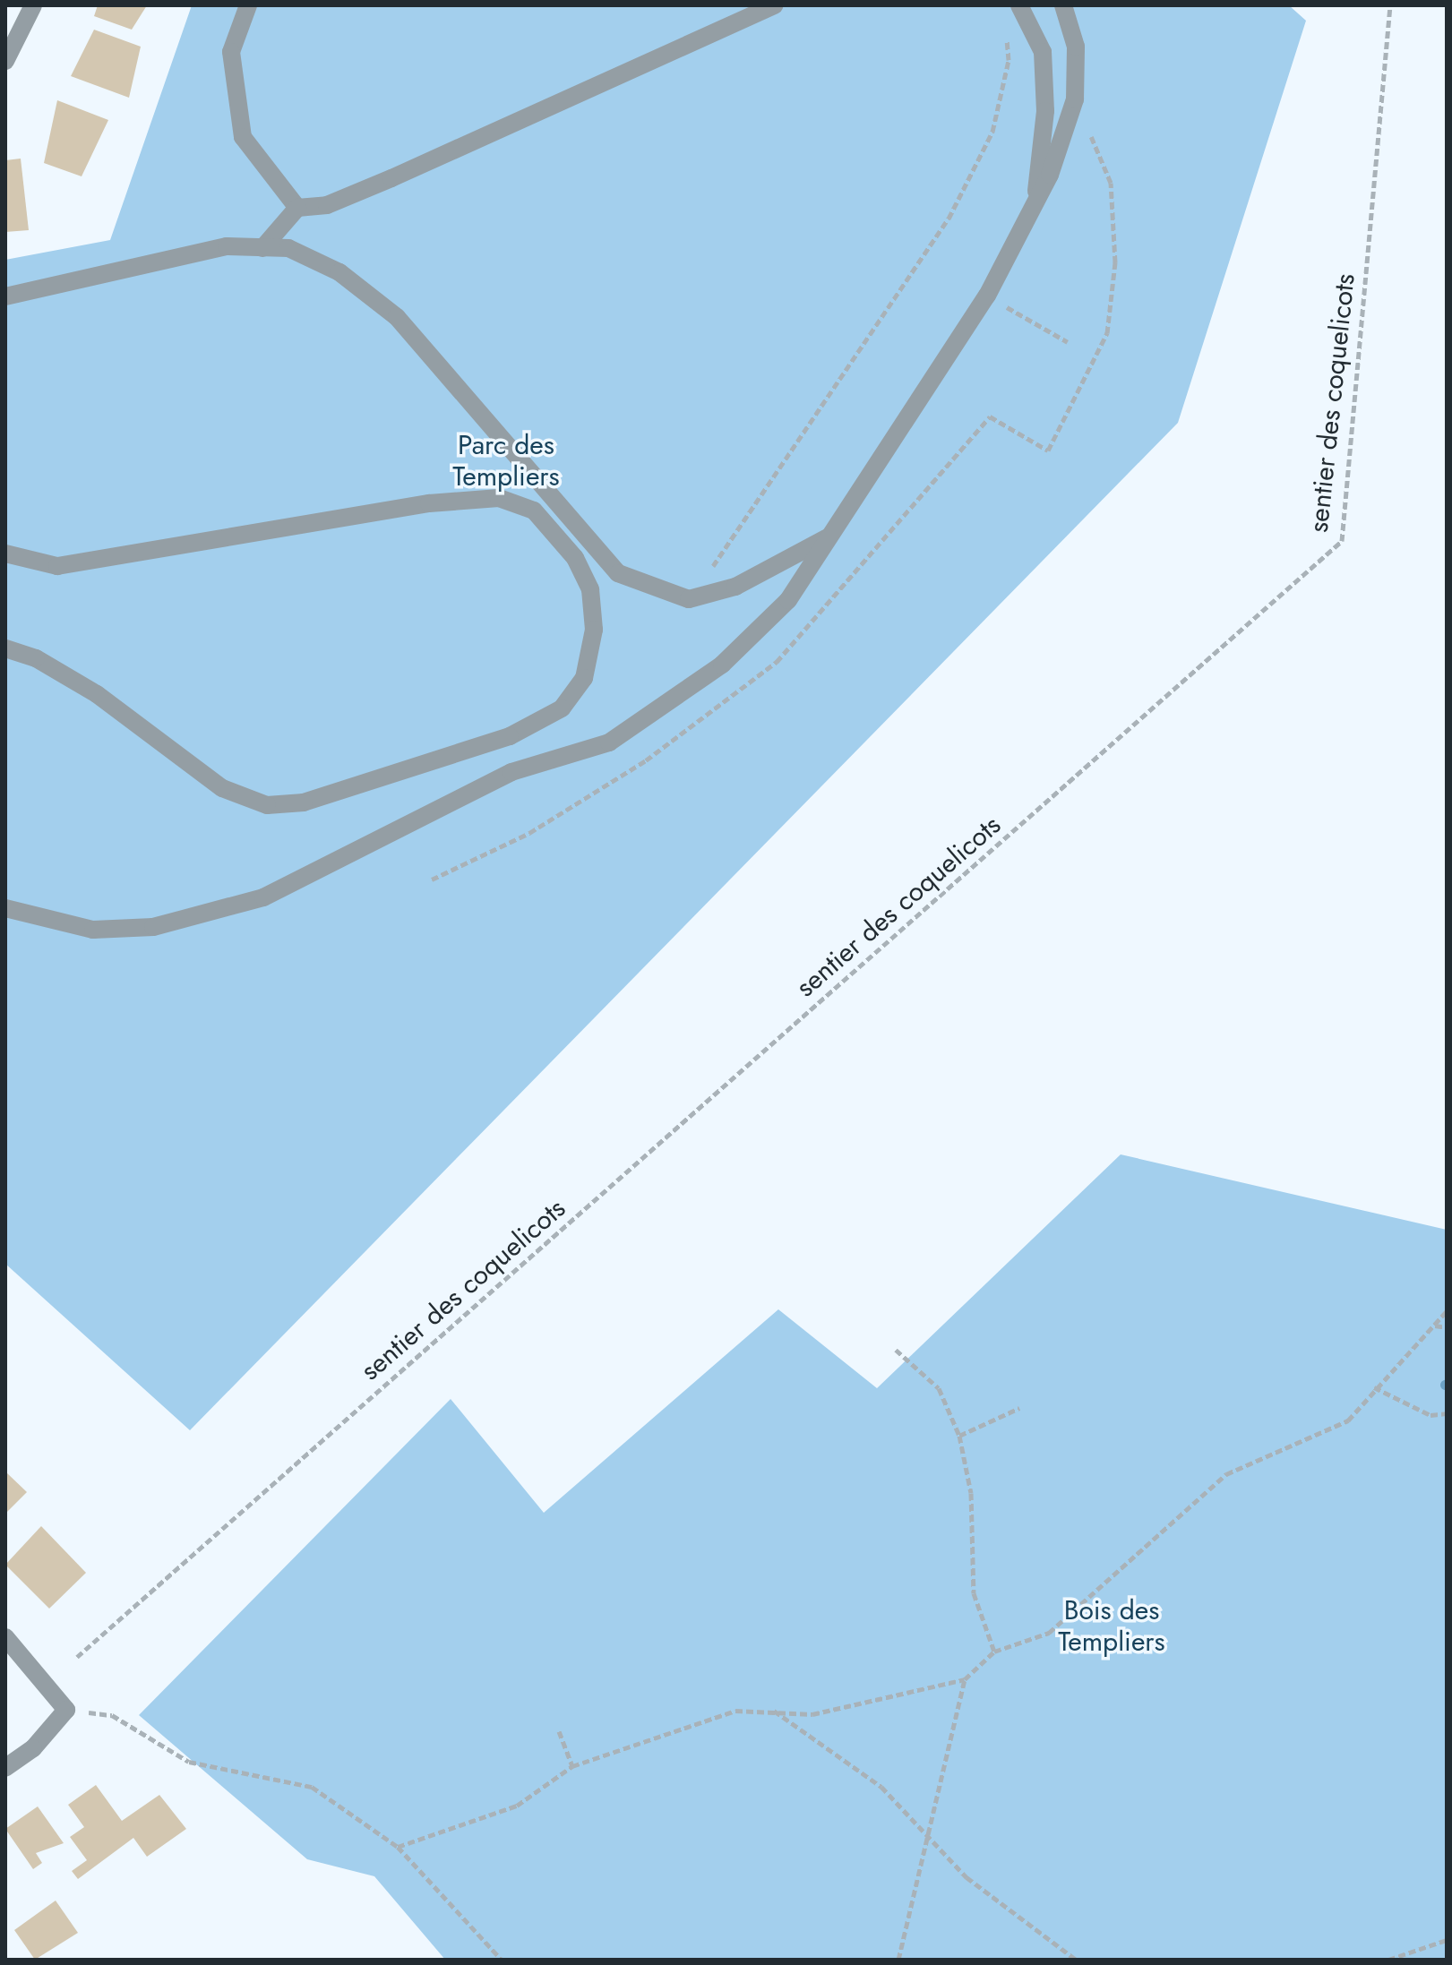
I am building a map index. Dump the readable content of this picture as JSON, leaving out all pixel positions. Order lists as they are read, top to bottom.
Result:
{
  "streets": {
    "path": ["sentier des coquelicots"]
  },
  "parks": ["Parc des Templiers", "Bois des Templiers"]
}
